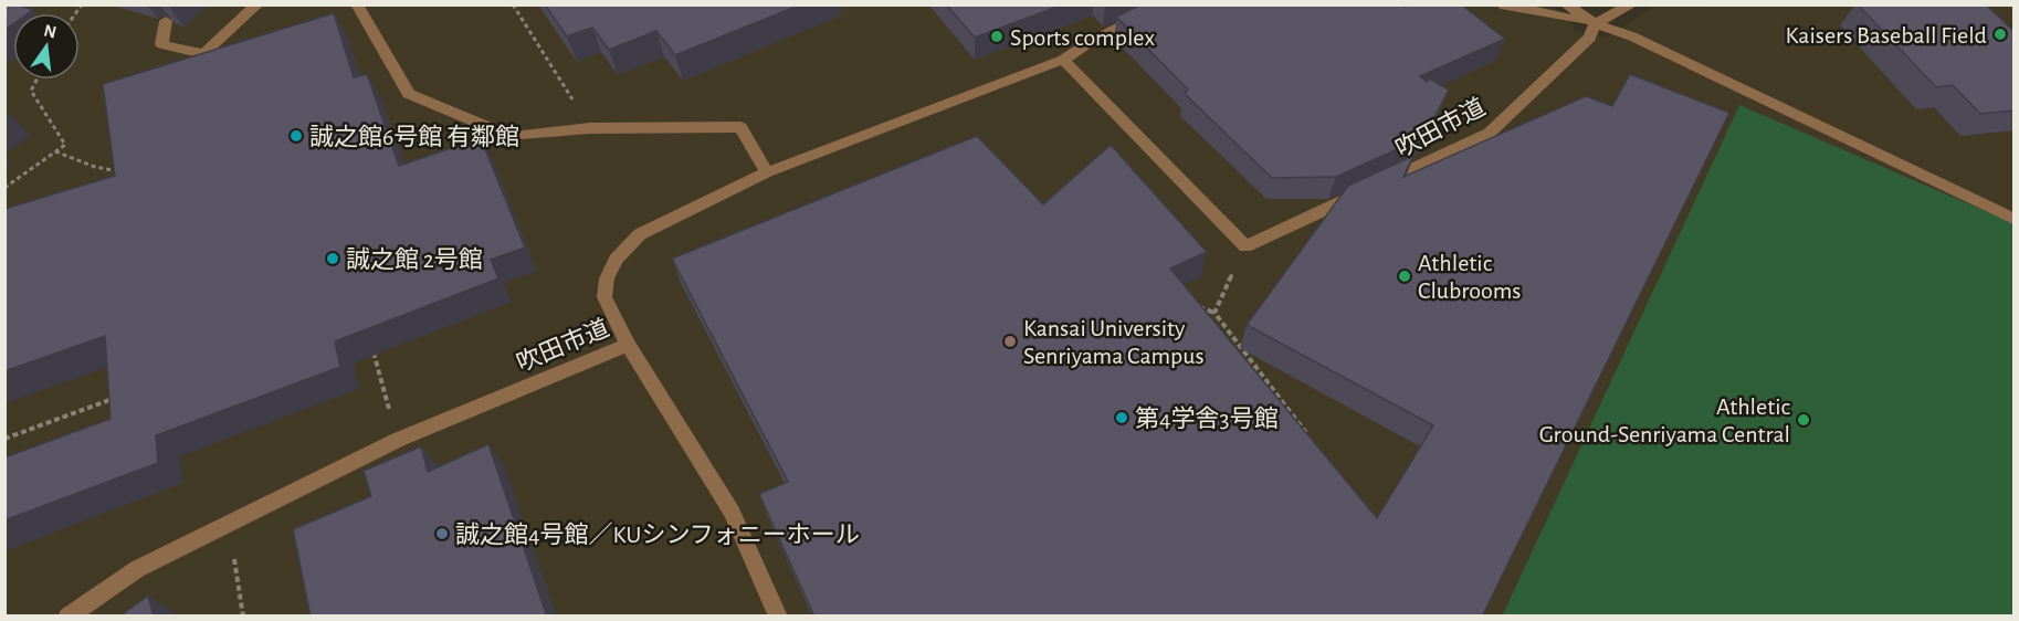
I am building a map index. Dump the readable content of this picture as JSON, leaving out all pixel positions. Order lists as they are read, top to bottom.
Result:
{
  "streets": {
    "street": ["吹田市道"]
  },
  "places": [
    "Kaisers Baseball Field",
    "Sports complex",
    "誠之館6号館 有鄰館",
    "誠之館 2号館",
    "Athletic Clubrooms",
    "Kansai University Senriyama Campus",
    "第4学舎3号館",
    "Athletic Ground-Senriyama Central",
    "誠之館4号館／KUシンフォニーホール"
  ],
  "north": "top"
}
